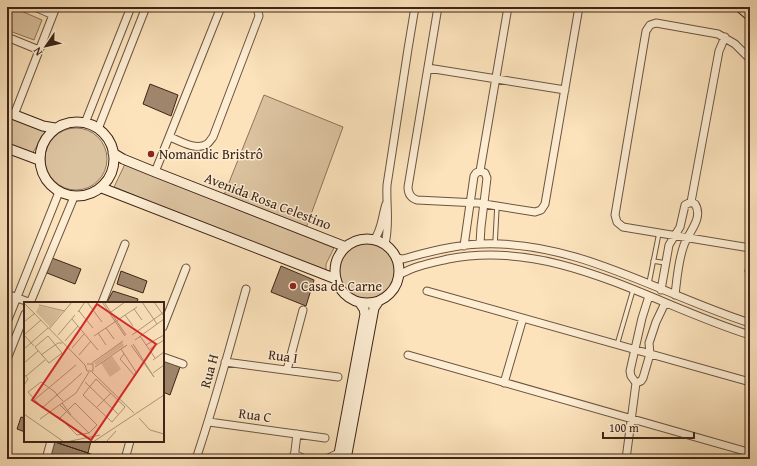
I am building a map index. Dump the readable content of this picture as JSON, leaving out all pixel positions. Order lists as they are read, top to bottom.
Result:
{
  "streets": {
    "street": [
      "Avenida Rosa Celestino",
      "Rua I",
      "Rua H",
      "Rua C"
    ]
  },
  "crossings": [
    ["Rua I", "Rua H"],
    ["Rua H", "Rua C"]
  ],
  "places": ["Nomandic Bristrô", "Casa de Carne"],
  "scale_bar": "100 m",
  "north": "bottom left"
}
